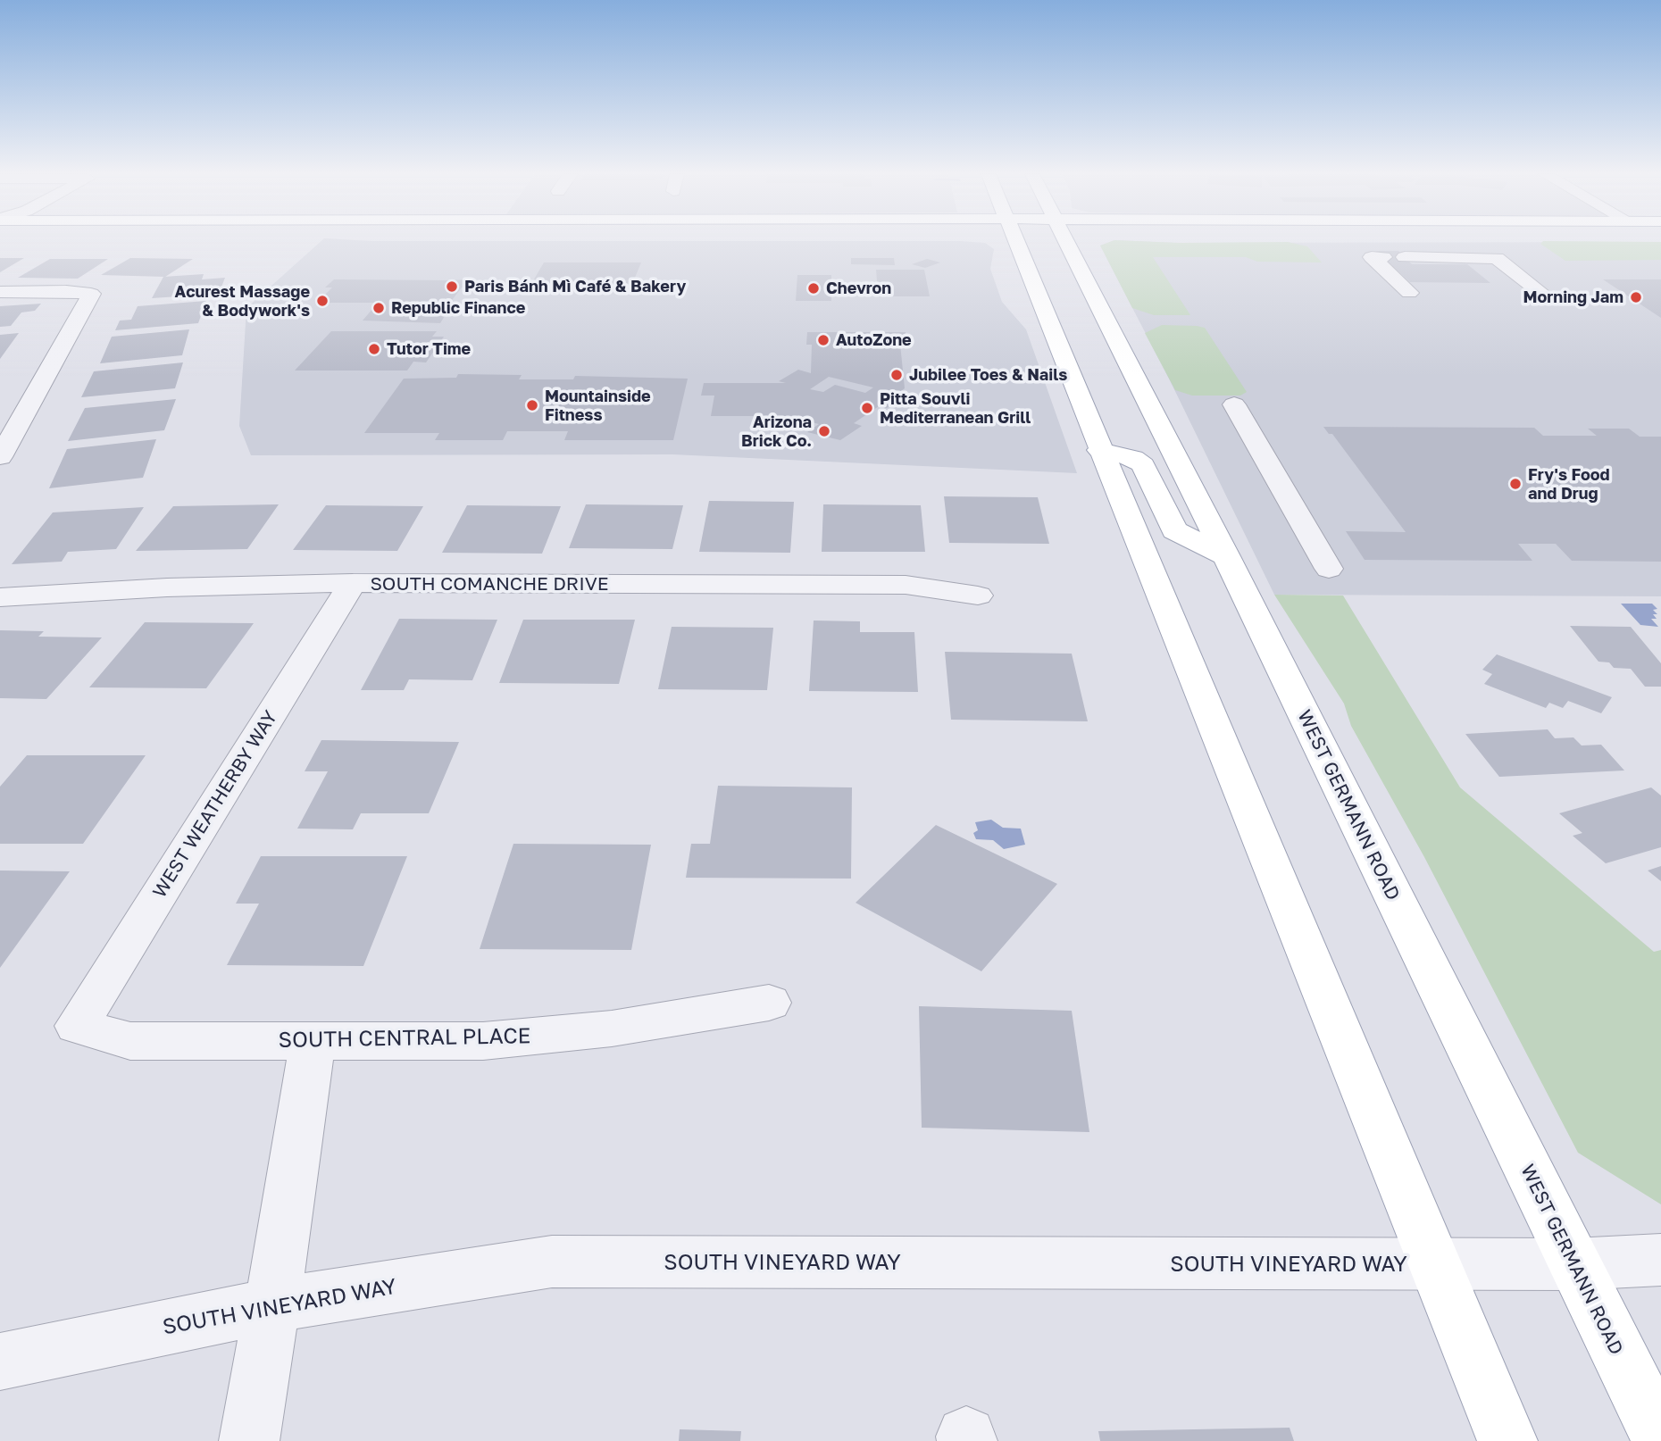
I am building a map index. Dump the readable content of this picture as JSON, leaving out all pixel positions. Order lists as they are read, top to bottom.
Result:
{
  "streets": {
    "main road": ["WEST GERMANN ROAD"],
    "street": [
      "SOUTH COMANCHE DRIVE",
      "WEST WEATHERBY WAY",
      "SOUTH CENTRAL PLACE",
      "SOUTH VINEYARD WAY"
    ]
  },
  "crossings": [
    ["SOUTH COMANCHE DRIVE", "WEST WEATHERBY WAY"],
    ["WEST WEATHERBY WAY", "SOUTH CENTRAL PLACE"],
    ["WEST GERMANN ROAD", "SOUTH VINEYARD WAY"]
  ],
  "places": [
    "Paris Bánh Mì Café & Bakery",
    "Chevron",
    "Morning Jam",
    "Acurest Massage & Bodywork's",
    "Republic Finance",
    "AutoZone",
    "Tutor Time",
    "Jubilee Toes & Nails",
    "Mountainside Fitness",
    "Pitta Souvli Mediterranean Grill",
    "Arizona Brick Co.",
    "Fry's Food and Drug"
  ]
}
